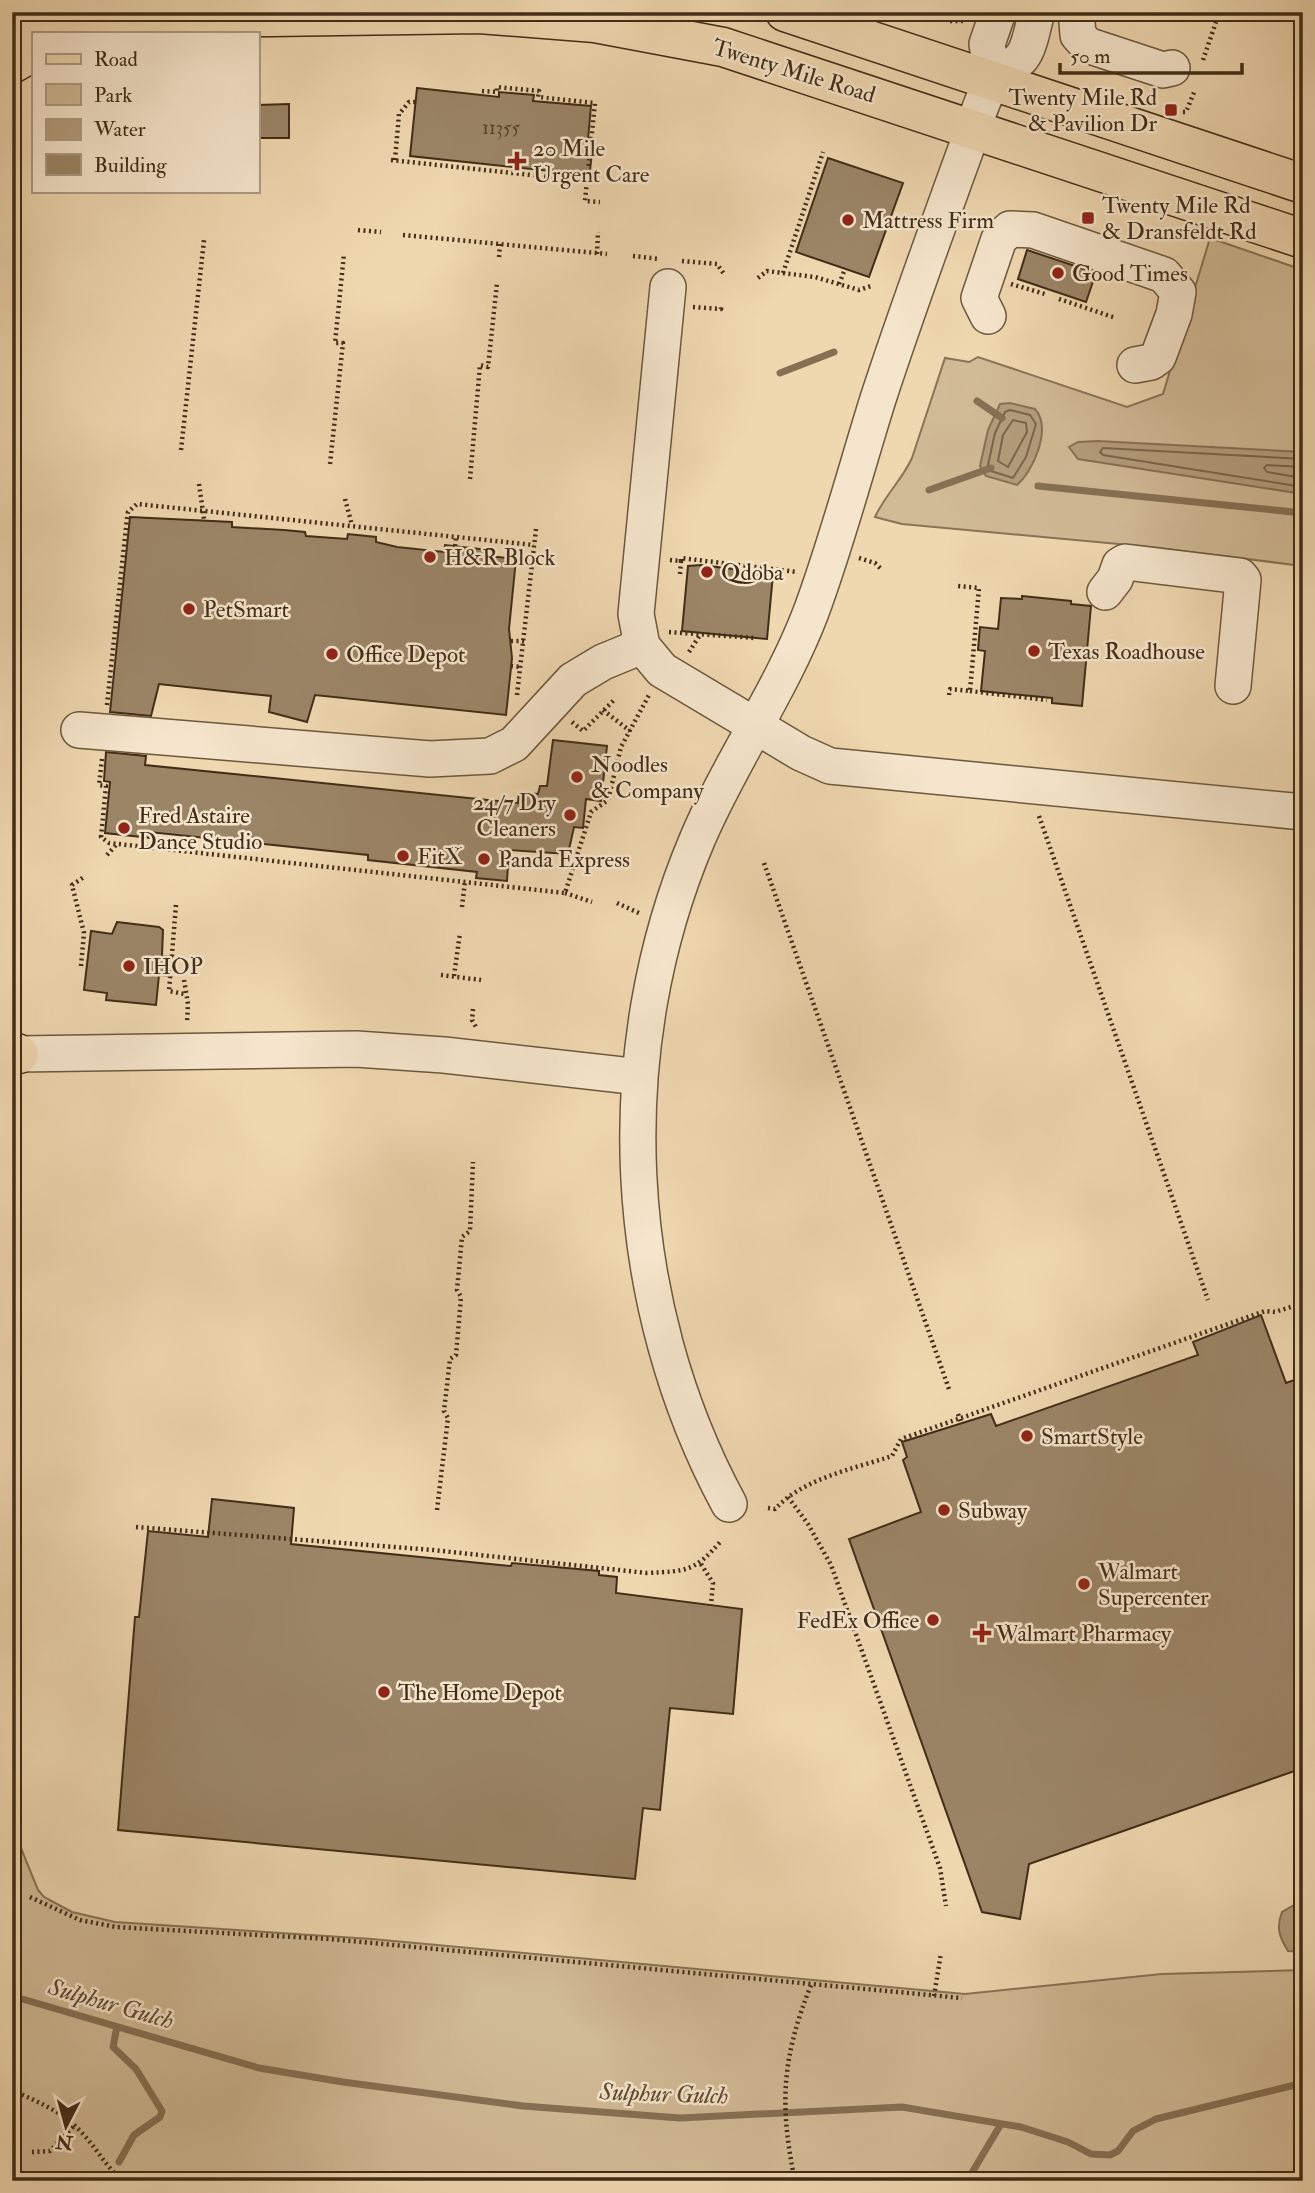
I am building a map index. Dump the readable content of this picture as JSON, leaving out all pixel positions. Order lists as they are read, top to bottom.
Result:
{
  "streets": {
    "main road": ["Twenty Mile Road"]
  },
  "water": ["Sulphur Gulch"],
  "places": {
    "transit": ["Twenty Mile Rd & Pavilion Dr", "Twenty Mile Rd & Dransfeldt Rd"],
    "health": ["20 Mile Urgent Care", "Walmart Pharmacy"],
    "other": [
      "Mattress Firm",
      "Good Times",
      "H&R Block",
      "Qdoba",
      "PetSmart",
      "Texas Roadhouse",
      "Office Depot",
      "Noodles & Company",
      "24/7 Dry Cleaners",
      "Fred Astaire Dance Studio",
      "FitX",
      "Panda Express",
      "IHOP",
      "SmartStyle",
      "Subway",
      "Walmart Supercenter",
      "FedEx Office",
      "The Home Depot"
    ]
  },
  "house_numbers": ["11355"],
  "legend": [
    "Road",
    "Park",
    "Water",
    "Building"
  ],
  "scale_bar": "50 m",
  "north": "bottom"
}
